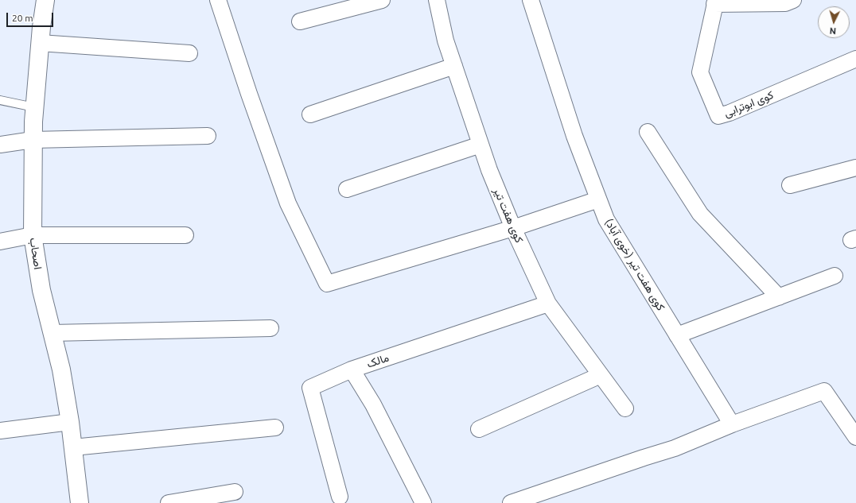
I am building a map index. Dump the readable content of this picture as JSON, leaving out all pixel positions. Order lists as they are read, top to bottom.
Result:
{
  "streets": {
    "main road": ["اصحاب"],
    "street": [
      "کوی ابوترابی",
      "کوی هفت تیر",
      "کوی هفت تیر (خوی آباد)",
      "مالک"
    ]
  },
  "crossings": [
    ["کوی هفت تیر", "مالک"]
  ],
  "scale_bar": "20 m",
  "north": "bottom"
}
